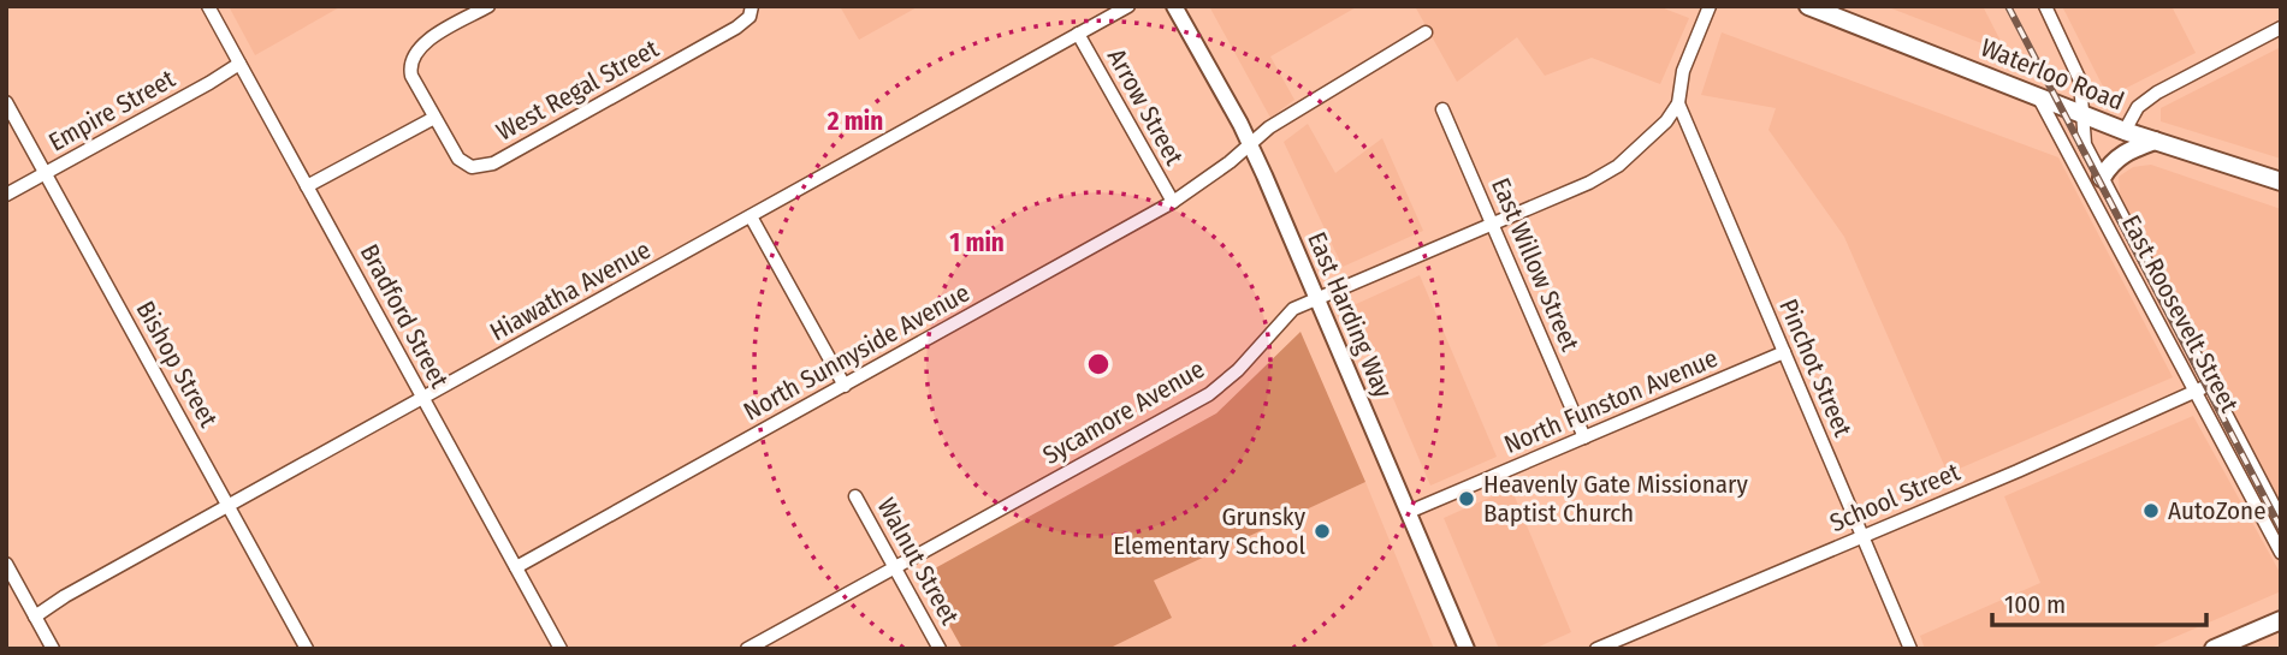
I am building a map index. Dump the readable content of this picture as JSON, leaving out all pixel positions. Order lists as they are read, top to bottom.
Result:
{
  "streets": {
    "main road": ["Waterloo Road"],
    "street": [
      "West Regal Street",
      "Arrow Street",
      "Empire Street",
      "East Willow Street",
      "Hiawatha Avenue",
      "East Roosevelt Street",
      "East Harding Way",
      "Bradford Street",
      "North Sunnyside Avenue",
      "Bishop Street",
      "Pinchot Street",
      "North Funston Avenue",
      "Sycamore Avenue",
      "School Street",
      "Walnut Street"
    ]
  },
  "crossings": [
    ["Waterloo Road", "East Roosevelt Street"],
    ["Arrow Street", "Hiawatha Avenue"],
    ["Arrow Street", "North Sunnyside Avenue"],
    ["Empire Street", "Bradford Street"],
    ["Empire Street", "Bishop Street"],
    ["East Willow Street", "North Funston Avenue"],
    ["East Willow Street", "Sycamore Avenue"],
    ["Hiawatha Avenue", "Bradford Street"],
    ["Hiawatha Avenue", "Bishop Street"],
    ["East Roosevelt Street", "School Street"],
    ["East Harding Way", "North Sunnyside Avenue"],
    ["East Harding Way", "North Funston Avenue"],
    ["East Harding Way", "Sycamore Avenue"],
    ["Bradford Street", "North Sunnyside Avenue"],
    ["Pinchot Street", "North Funston Avenue"],
    ["Pinchot Street", "Sycamore Avenue"],
    ["Pinchot Street", "School Street"],
    ["Sycamore Avenue", "Walnut Street"]
  ],
  "places": ["Heavenly Gate Missionary Baptist Church", "AutoZone", "Grunsky Elementary School"],
  "scale_bar": "100 m",
  "rings": ["2 min", "1 min"]
}
